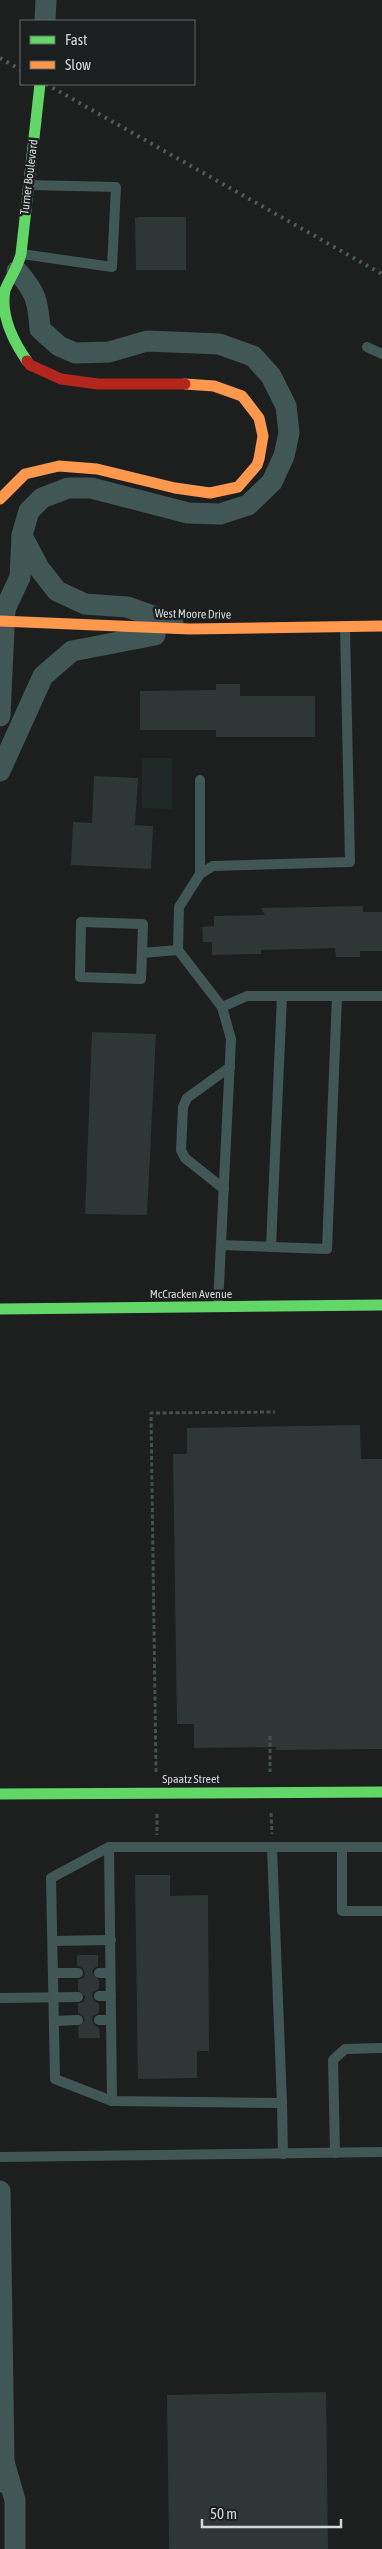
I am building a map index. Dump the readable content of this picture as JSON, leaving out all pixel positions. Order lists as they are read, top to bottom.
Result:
{
  "streets": {
    "street": [
      "Turner Boulevard",
      "West Moore Drive",
      "McCracken Avenue",
      "Spaatz Street"
    ]
  },
  "legend": ["Fast", "Slow"],
  "scale_bar": "50 m"
}
